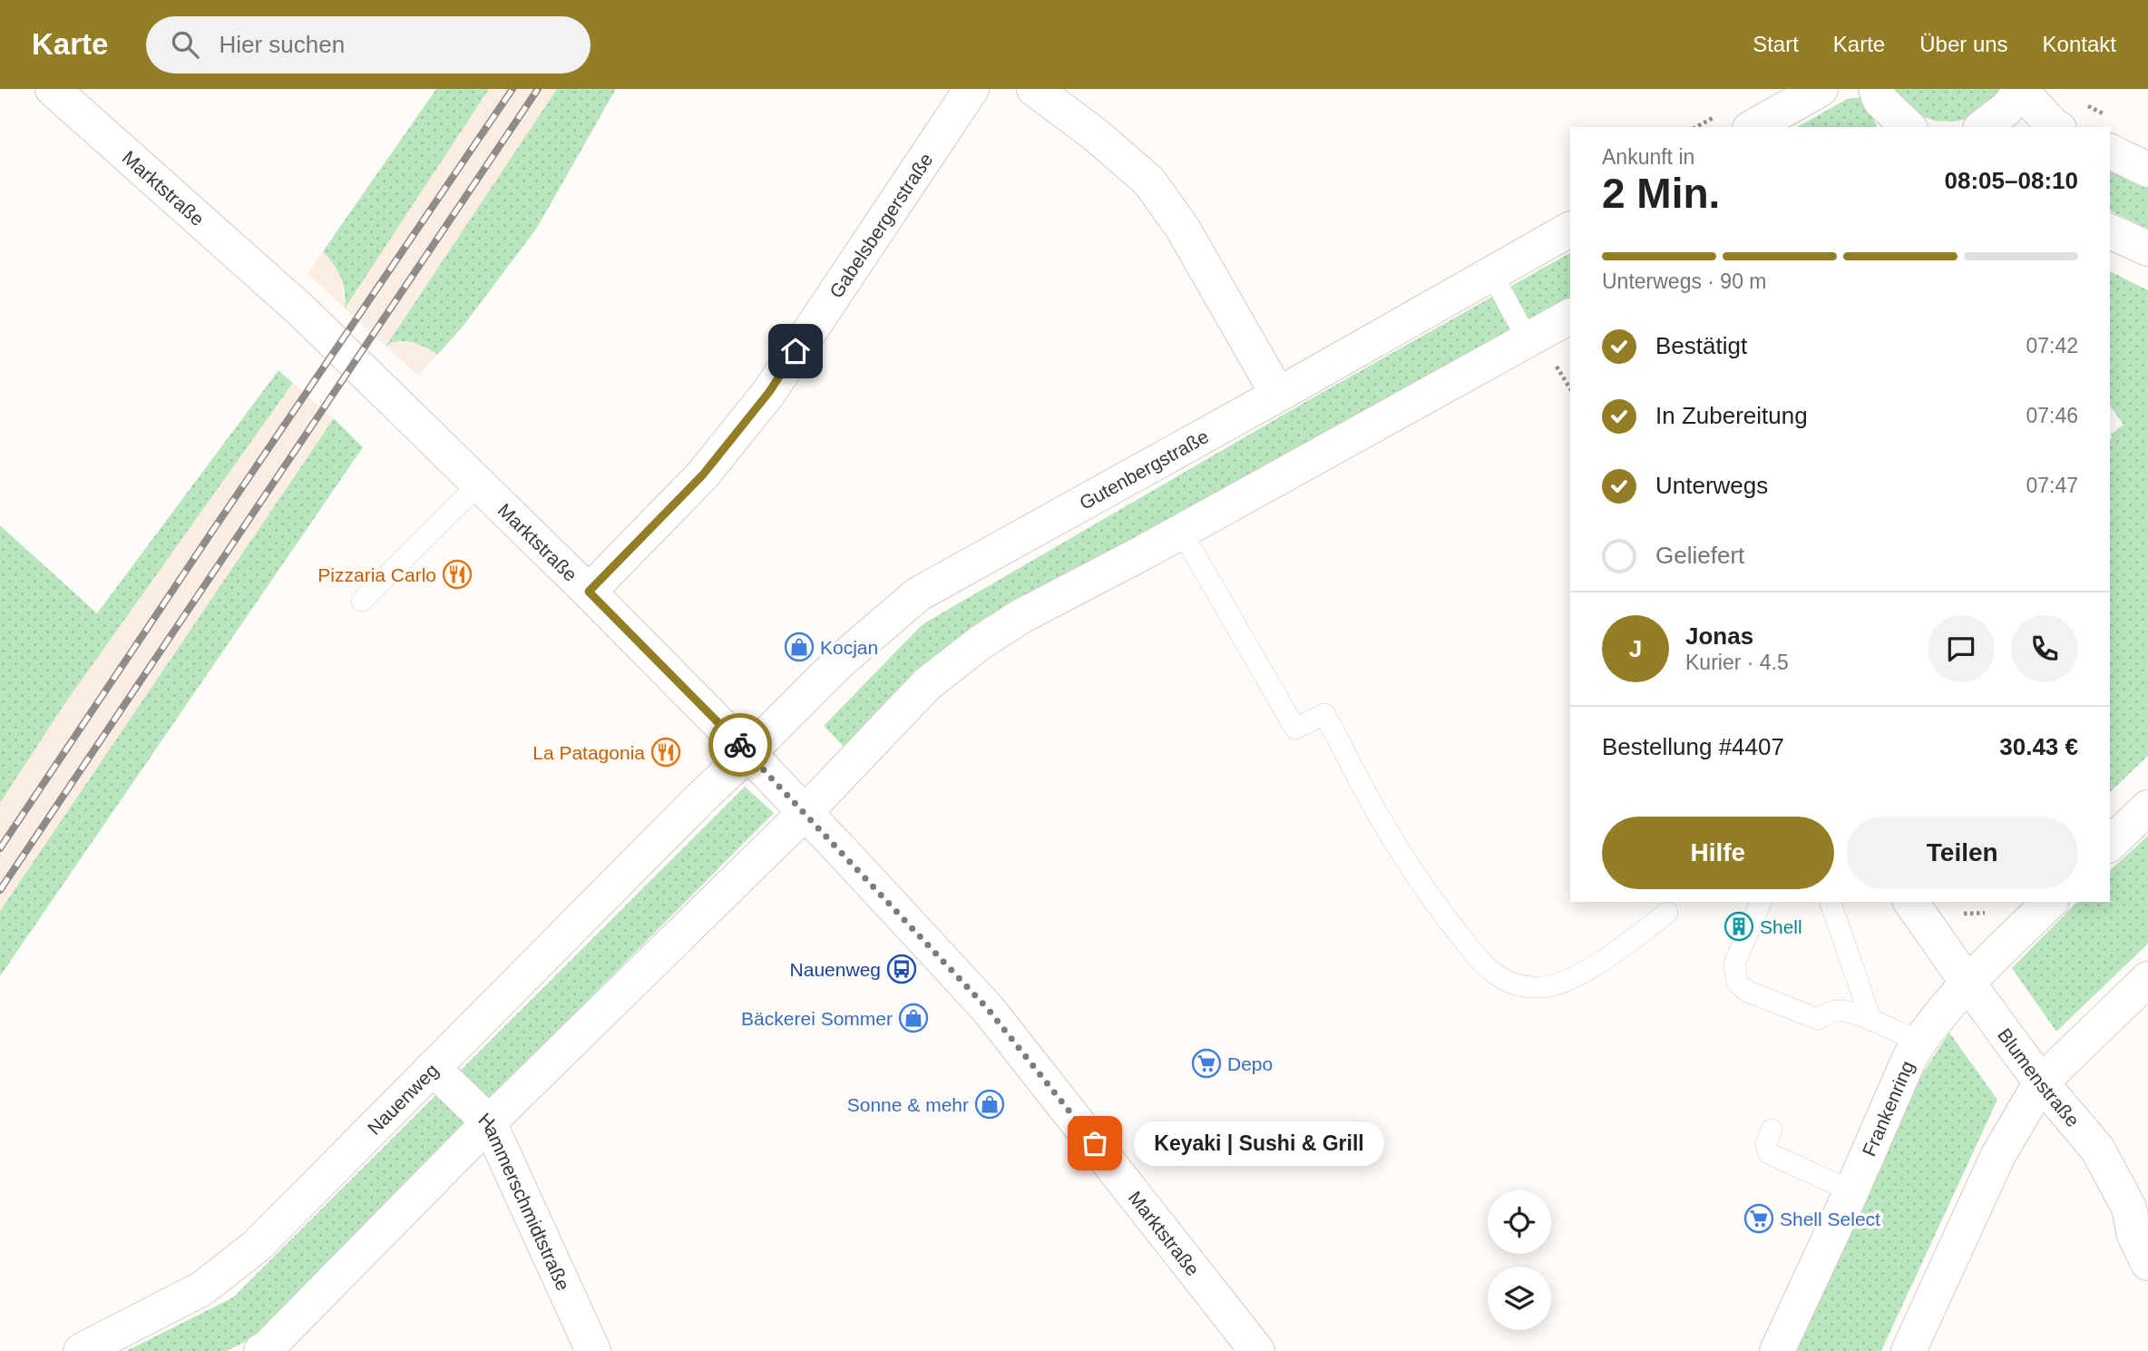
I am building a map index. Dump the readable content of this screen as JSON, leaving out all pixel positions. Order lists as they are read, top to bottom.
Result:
{
  "streets": {
    "street": [
      "Marktstraße",
      "Gabelsbergerstraße",
      "Gutenbergstraße",
      "Blumenstraße",
      "Nauenweg",
      "Frankenring",
      "Hammerschmidtstraße"
    ]
  },
  "crossings": [
    ["Marktstraße", "Gabelsbergerstraße"],
    ["Marktstraße", "Gutenbergstraße"],
    ["Marktstraße", "Nauenweg"],
    ["Gutenbergstraße", "Nauenweg"],
    ["Blumenstraße", "Frankenring"],
    ["Nauenweg", "Hammerschmidtstraße"]
  ],
  "places": {
    "restaurant": ["Pizzaria Carlo", "La Patagonia"],
    "shop": ["Kocjan", "Bäckerei Sommer", "Sonne & mehr"],
    "building": ["Shell"],
    "bus stop": ["Nauenweg"],
    "supermarket": ["Depo", "Shell Select"],
    "other": ["Keyaki | Sushi & Grill"]
  },
  "page": {
    "header": "Karte",
    "search": "Hier suchen",
    "nav": [
      "Start",
      "Karte",
      "Über uns",
      "Kontakt"
    ],
    "heading": ["2 Min.", "Ankunft in", "08:05–08:10"],
    "panel": [
      "Jonas",
      "Kurier · 4.5",
      "Bestellung #4407",
      "30.43 €"
    ],
    "bar": "Unterwegs · 90 m",
    "list": [
      ["Bestätigt", "07:42"],
      ["In Zubereitung", "07:46"],
      ["Unterwegs", "07:47"],
      "Geliefert"
    ],
    "round": "J",
    "buttons": ["Hilfe", "Teilen"],
    "bubble": "Keyaki | Sushi & Grill"
  }
}
